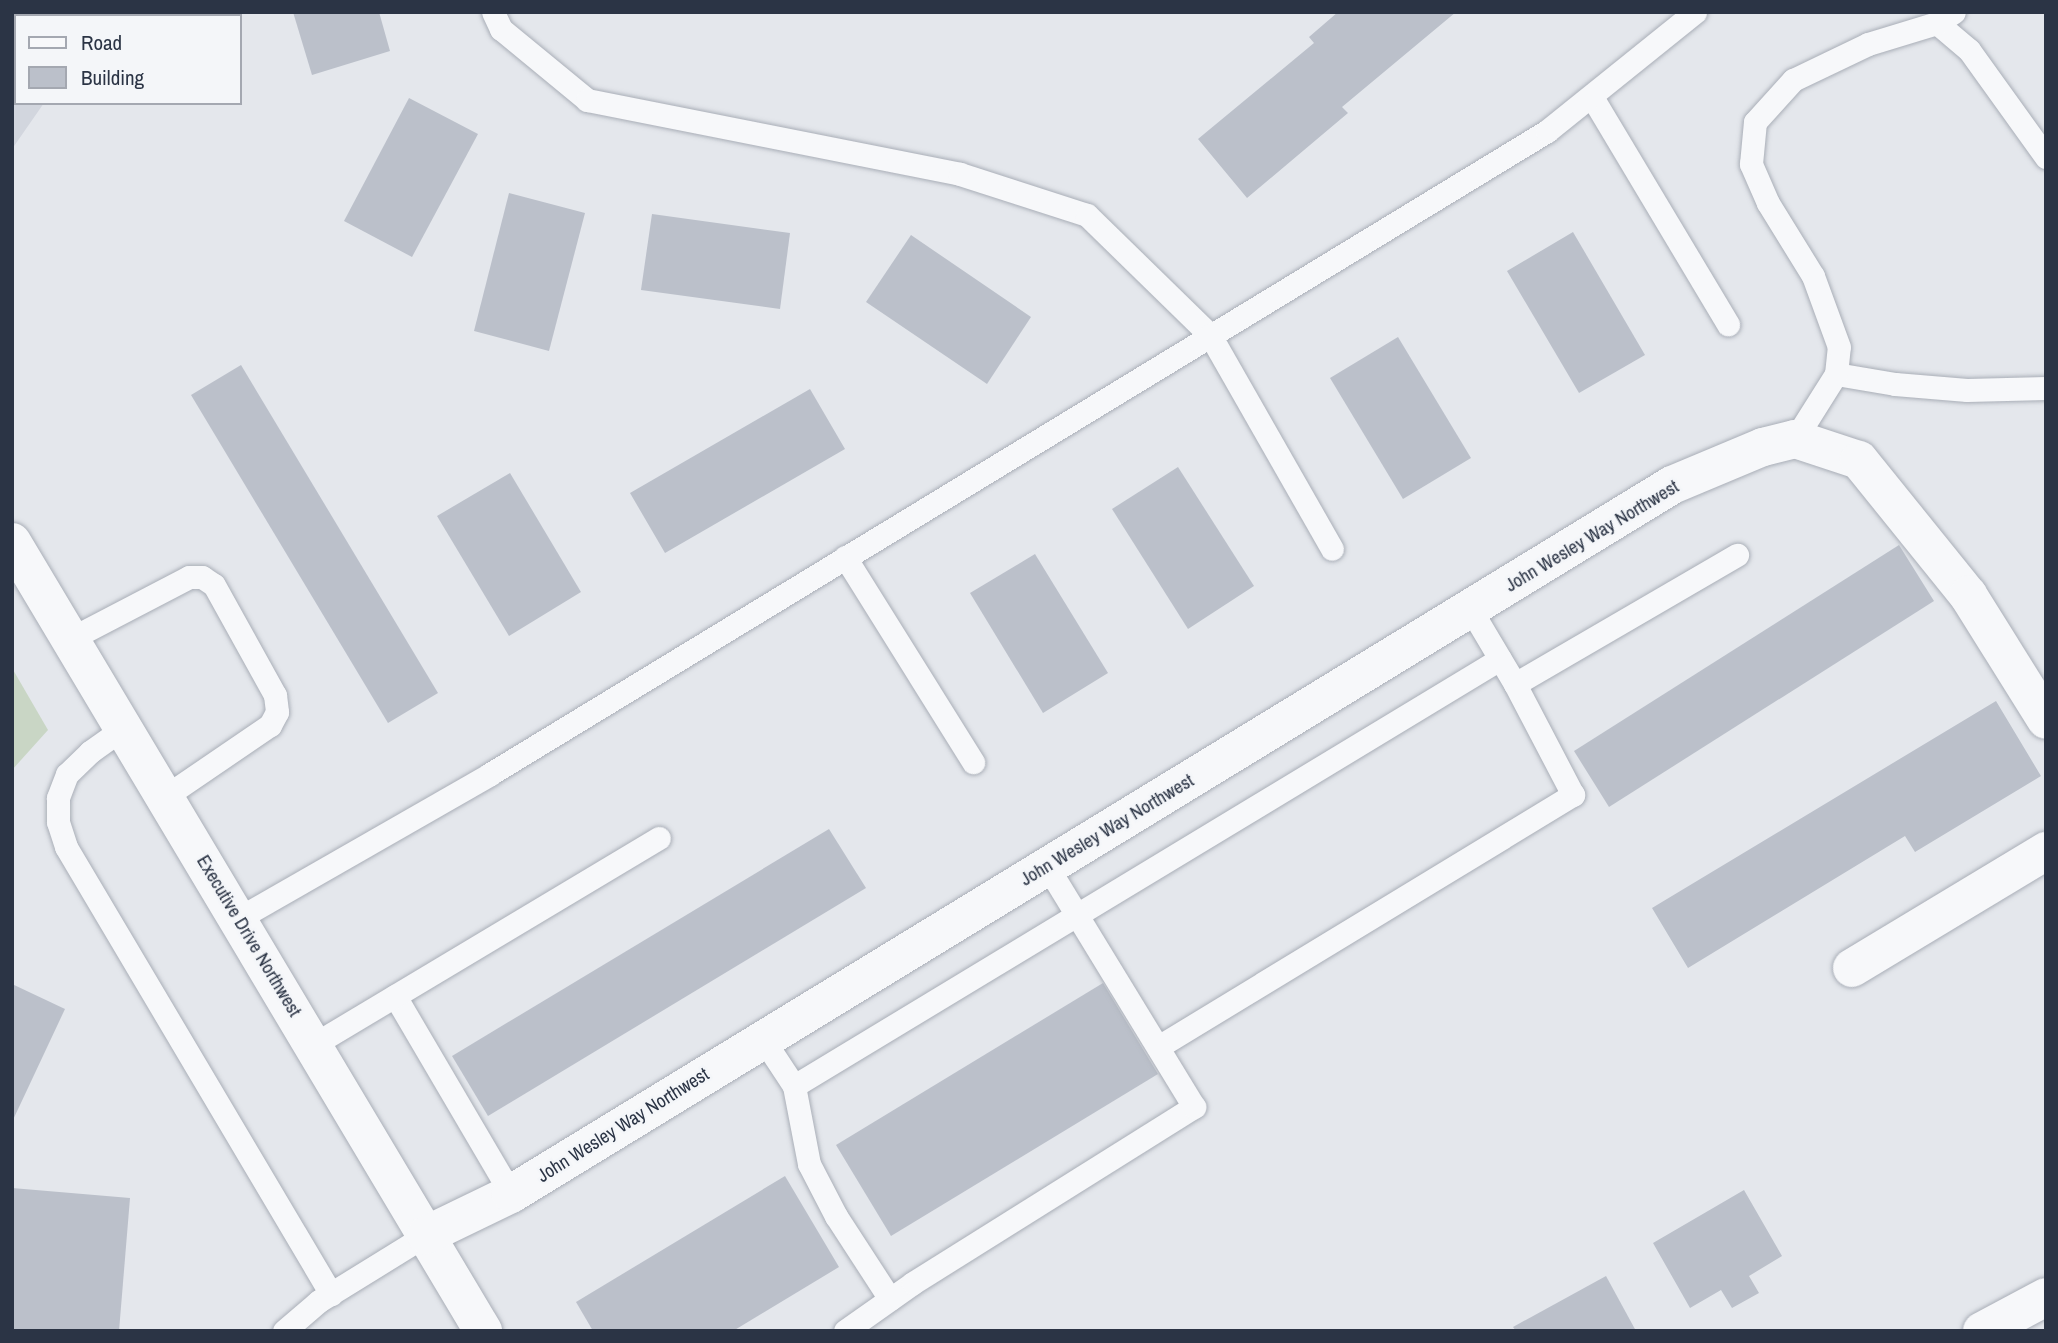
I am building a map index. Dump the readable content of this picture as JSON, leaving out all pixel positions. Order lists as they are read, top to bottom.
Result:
{
  "streets": {
    "street": ["John Wesley Way Northwest", "Executive Drive Northwest"]
  },
  "crossings": [
    ["John Wesley Way Northwest", "Executive Drive Northwest"]
  ],
  "legend": ["Road", "Building"]
}
